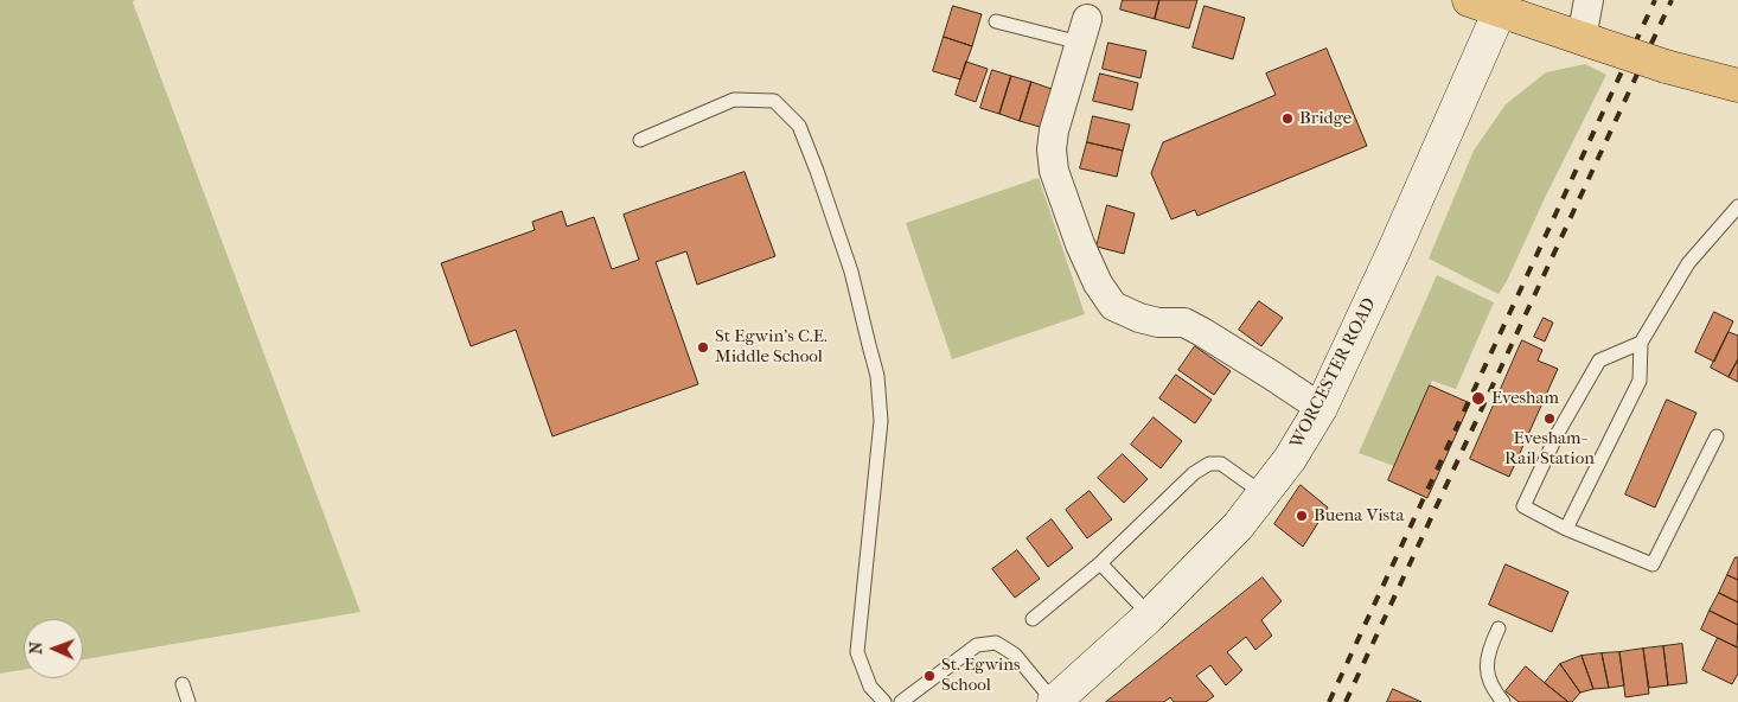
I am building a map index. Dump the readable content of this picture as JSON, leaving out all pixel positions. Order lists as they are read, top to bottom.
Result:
{
  "streets": {
    "main road": ["WORCESTER ROAD"]
  },
  "places": [
    "Bridge",
    "St Egwin's C.E. Middle School",
    "Evesham",
    "Evesham- Rail Station",
    "Buena Vista",
    "St. Egwins School"
  ],
  "north": "left"
}
